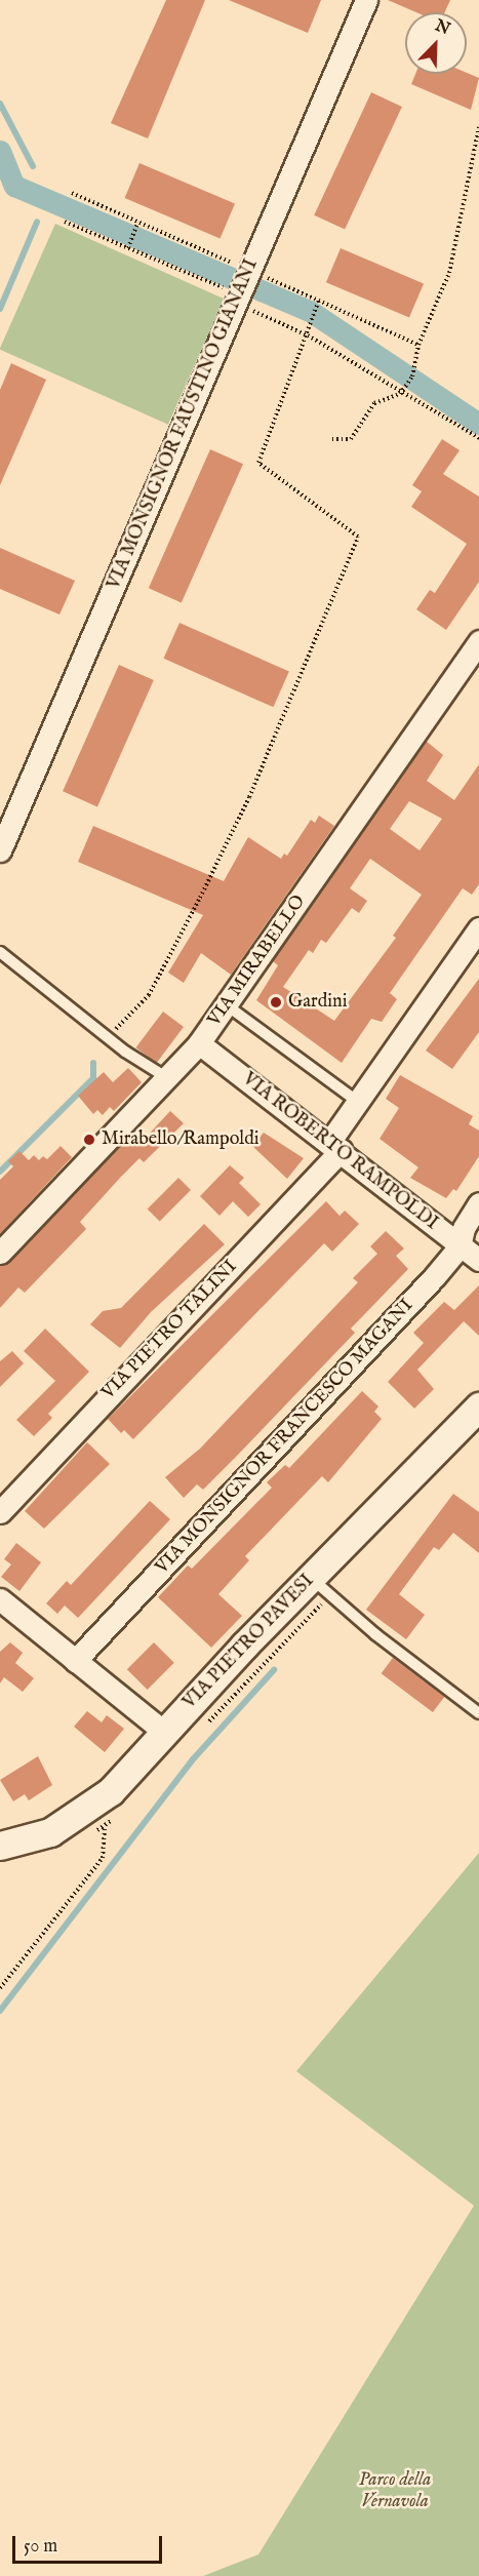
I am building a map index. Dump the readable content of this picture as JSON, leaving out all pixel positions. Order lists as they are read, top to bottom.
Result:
{
  "streets": {
    "street": [
      "VIA MONSIGNOR FAUSTINO GIANANI",
      "VIA MIRABELLO",
      "VIA ROBERTO RAMPOLDI",
      "VIA PIETRO TALINI",
      "VIA MONSIGNOR FRANCESCO MAGANI",
      "VIA PIETRO PAVESI"
    ]
  },
  "crossings": [
    ["VIA MIRABELLO", "VIA ROBERTO RAMPOLDI"],
    ["VIA ROBERTO RAMPOLDI", "VIA PIETRO TALINI"],
    ["VIA ROBERTO RAMPOLDI", "VIA MONSIGNOR FRANCESCO MAGANI"]
  ],
  "parks": ["Parco della Vernavola"],
  "places": ["Gardini", "Mirabello/Rampoldi"],
  "scale_bar": "50 m",
  "north": "top right"
}
